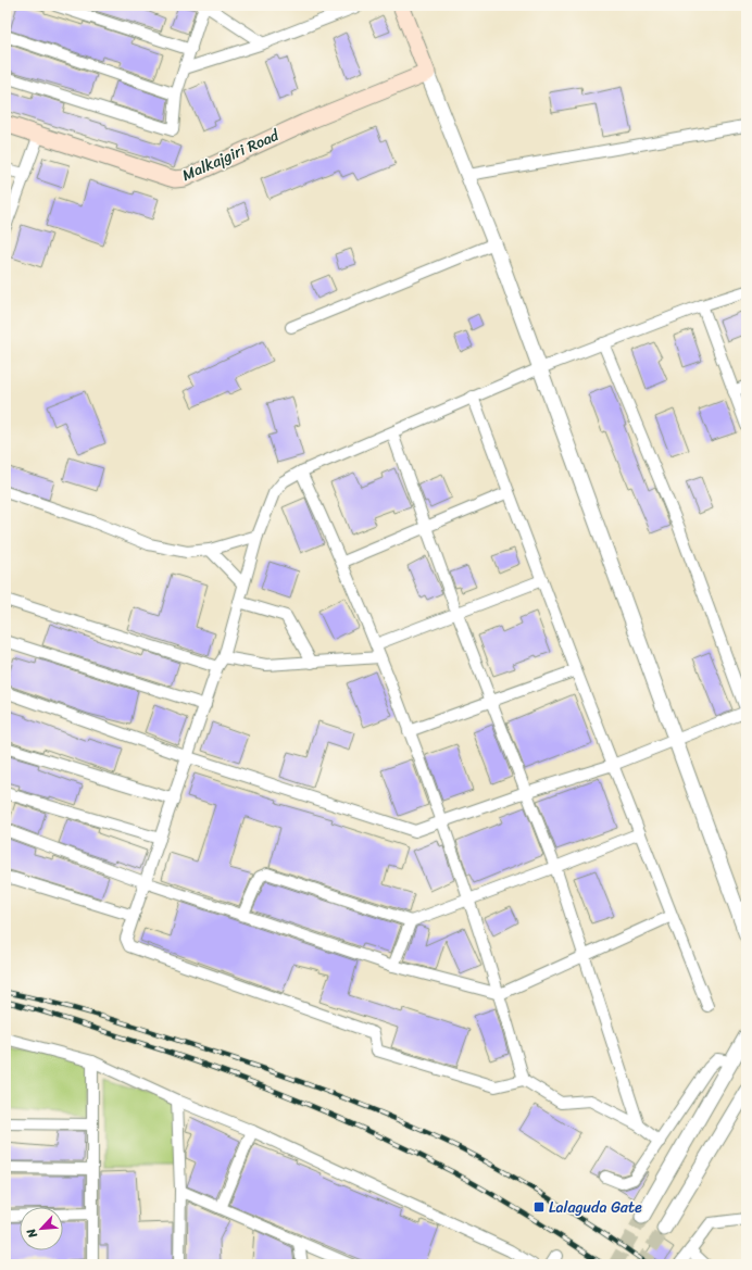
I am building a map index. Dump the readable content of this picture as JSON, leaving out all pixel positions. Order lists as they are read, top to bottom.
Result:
{
  "streets": {
    "main road": ["Malkajgiri Road"]
  },
  "places": {
    "transit": ["Lalaguda Gate"]
  },
  "north": "bottom left"
}
